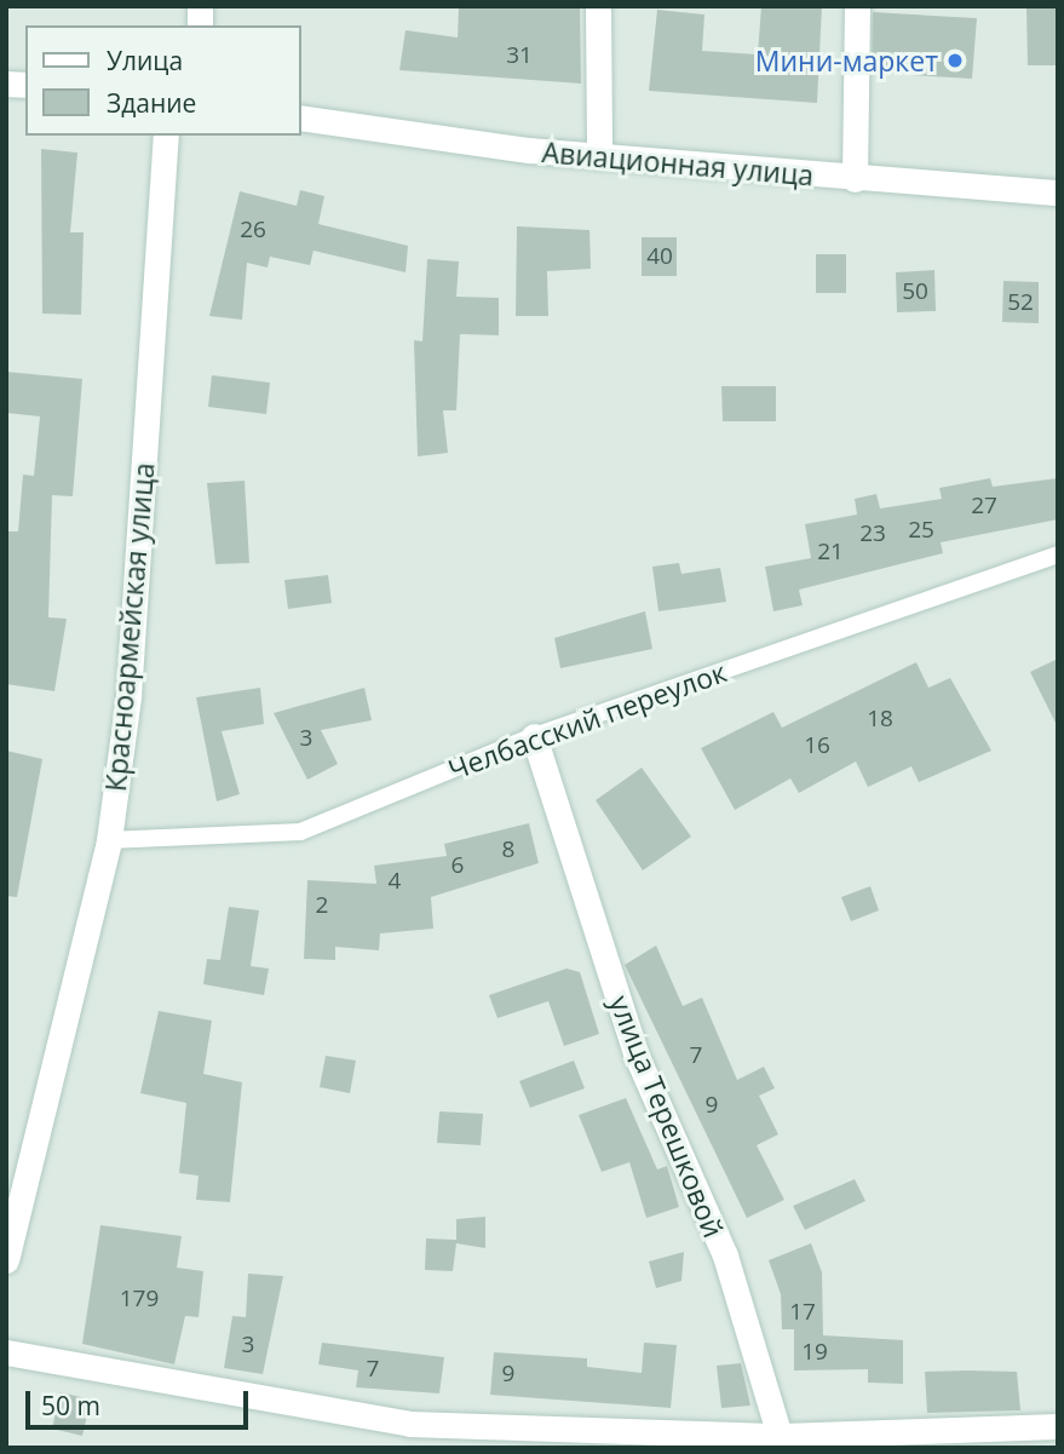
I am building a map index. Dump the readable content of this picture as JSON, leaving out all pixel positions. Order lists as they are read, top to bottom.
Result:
{
  "streets": {
    "street": ["Авиационная улица", "Красноармейская улица", "улица Терешковой"],
    "lane": ["Челбасский переулок"]
  },
  "crossings": [
    ["Красноармейская улица", "Челбасский переулок"],
    ["Челбасский переулок", "улица Терешковой"]
  ],
  "places": ["Мини-маркет"],
  "house_numbers": [
    "31",
    "26",
    "40",
    "50",
    "52",
    "27",
    "25",
    "23",
    "21",
    "18",
    "3",
    "16",
    "8",
    "6",
    "4",
    "2",
    "7",
    "9",
    "179",
    "17",
    "3",
    "19",
    "7",
    "9"
  ],
  "legend": ["Улица", "Здание"],
  "scale_bar": "50 m"
}
